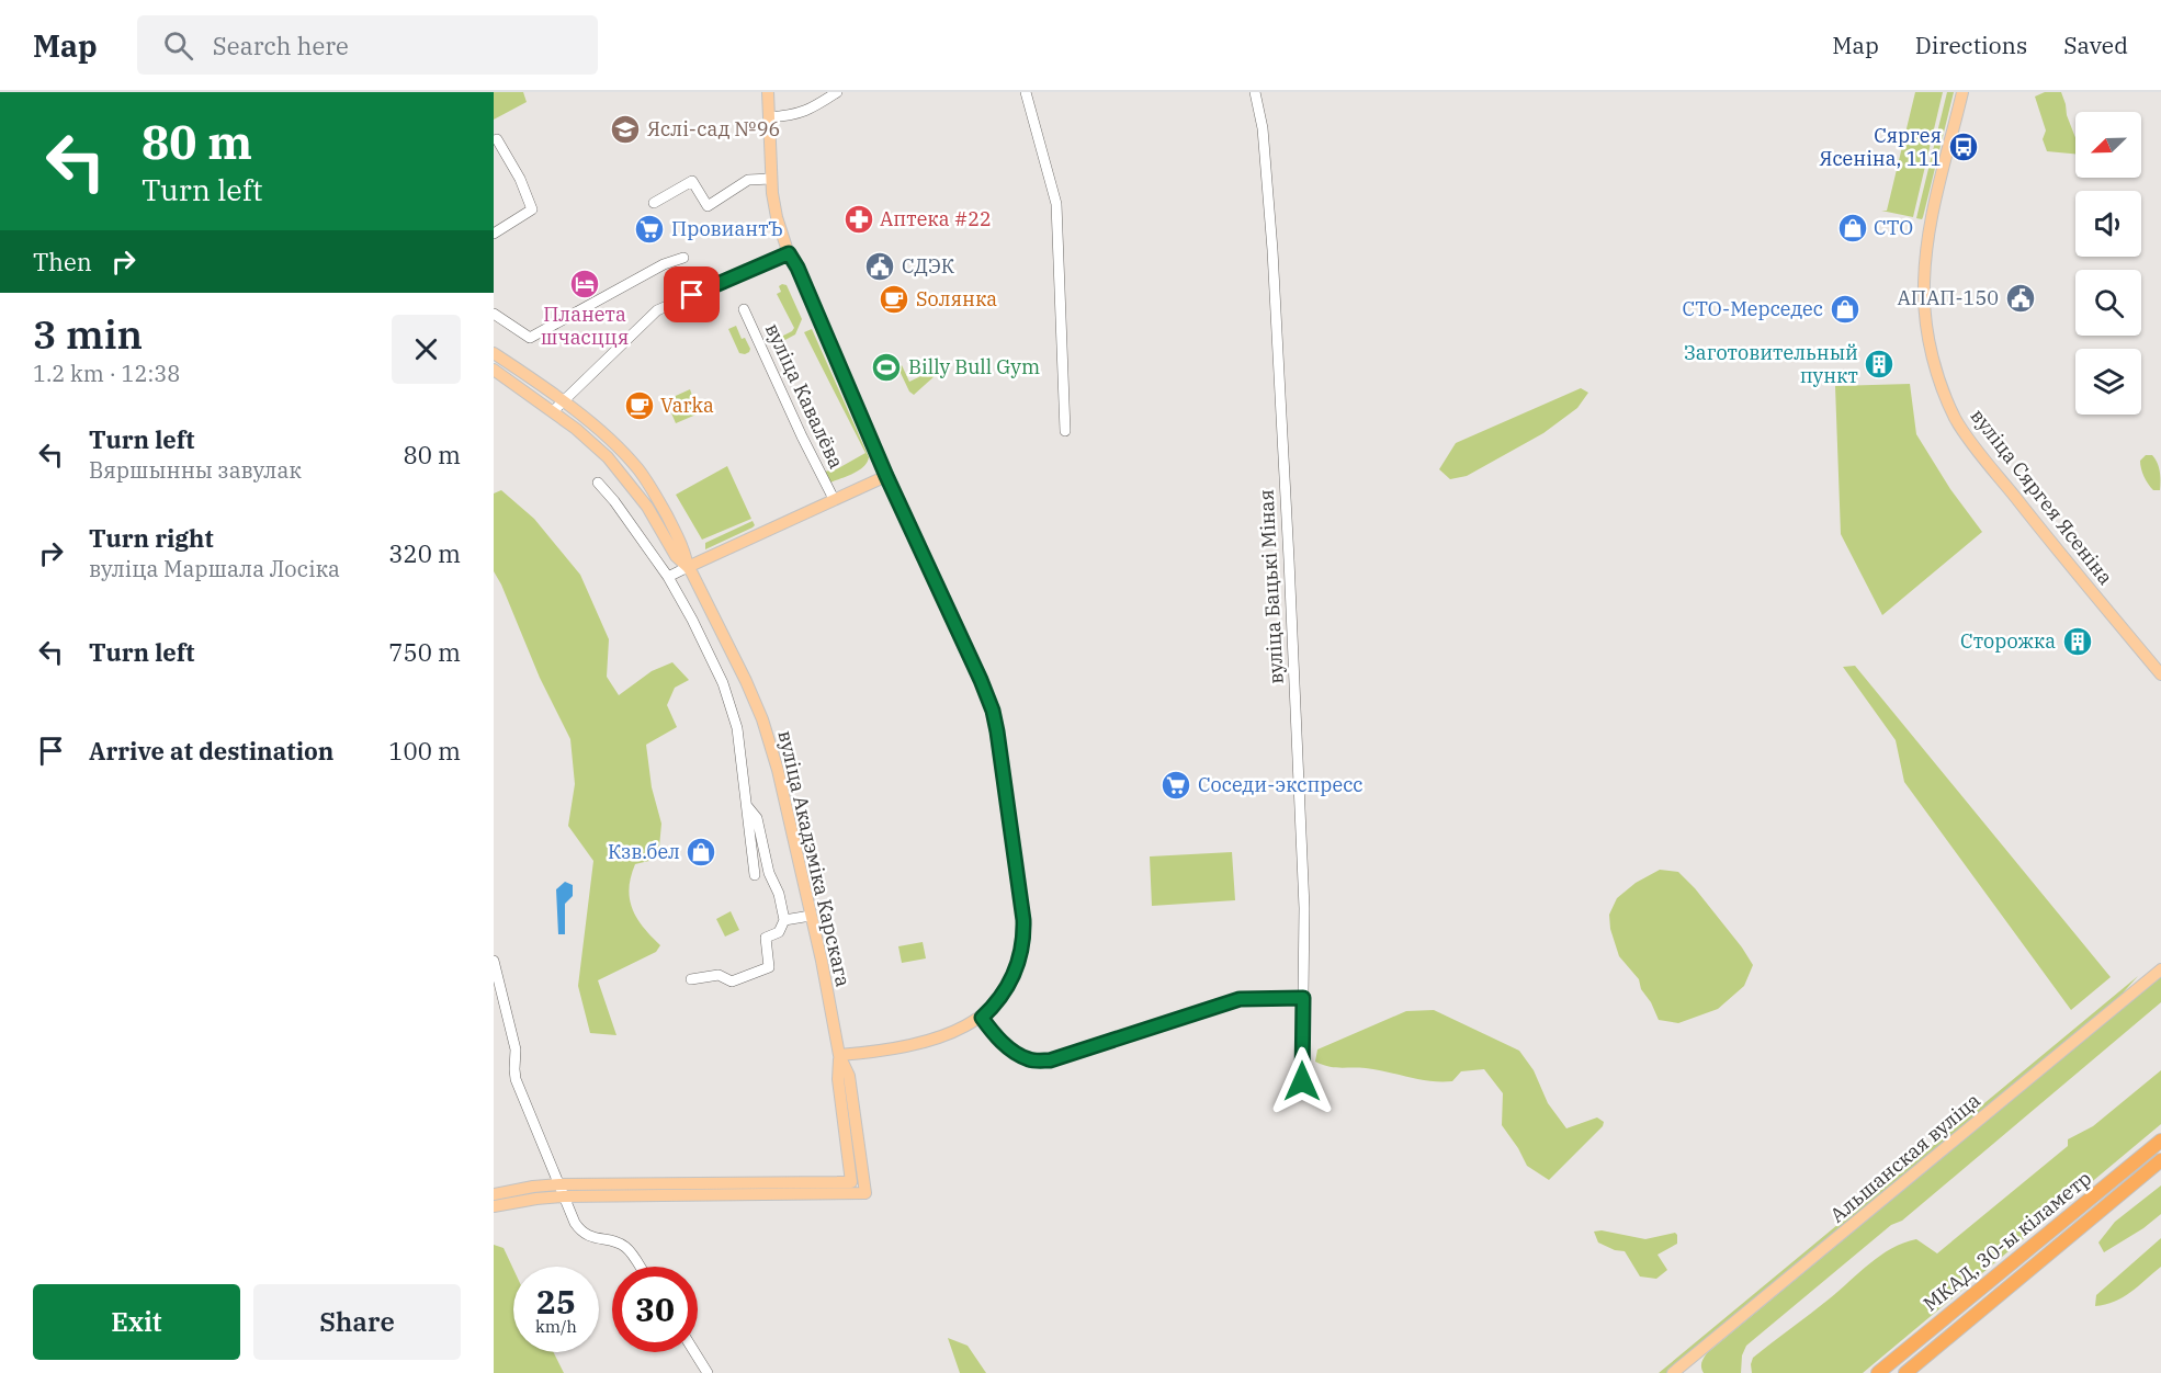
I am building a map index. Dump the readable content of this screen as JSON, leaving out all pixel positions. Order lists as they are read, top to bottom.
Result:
{
  "streets": {
    "highway": ["МКАД, 30-ы кіламетр"],
    "main road": ["вуліца Сяргея Ясеніна", "вуліца Акадэміка Карскага", "Альшанская вуліца"],
    "street": ["вуліца Кавалёва", "вуліца Бацькі Міная"]
  },
  "places": {
    "school or university": ["Яслі-сад №96"],
    "bus stop": ["Сяргея Ясеніна, 111"],
    "pharmacy": ["Аптека #22"],
    "shop": ["СТО", "СТО-Мерседес", "Кзв.бел"],
    "supermarket": ["ПровиантЪ", "Соседи-экспресс"],
    "public building": ["СДЭК", "АПАП-150"],
    "hotel": ["Планета шчасцця"],
    "cafe": ["Sолянка", "Varka"],
    "building": ["Заготовительный пункт", "Сторожка"],
    "sports": ["Billy Bull Gym"]
  },
  "north": "bottom left",
  "page": {
    "header": "Map",
    "search": "Search here",
    "nav": ["Map", "Directions", "Saved"],
    "turn": ["80 m", "Turn left"],
    "then": "Then",
    "heading": ["3 min", "1.2 km · 12:38"],
    "list": [
      {
        "name": "Turn left",
        "note": "Вяршынны завулак",
        "value": "80 m"
      },
      {
        "name": "Turn right",
        "note": "вуліца Маршала Лосіка",
        "value": "320 m"
      },
      {
        "name": "Turn left",
        "value": "750 m"
      },
      {
        "name": "Arrive at destination",
        "value": "100 m"
      }
    ],
    "speed": "25 km/h",
    "limit": "30",
    "buttons": ["Exit", "Share"]
  }
}
